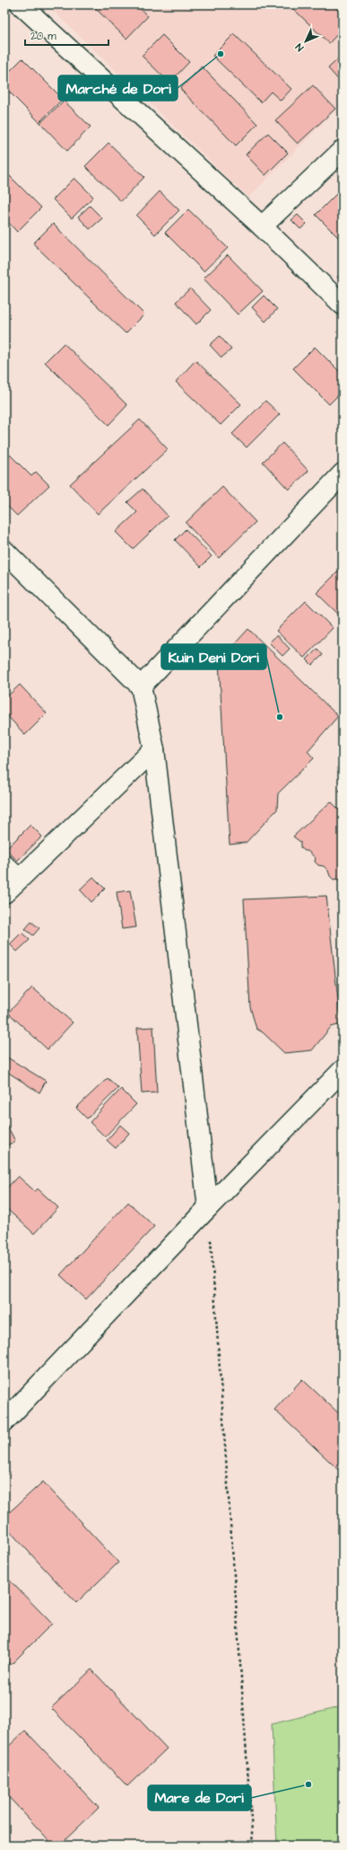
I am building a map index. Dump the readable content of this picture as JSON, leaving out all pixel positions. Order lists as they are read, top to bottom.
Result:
{
  "places": ["Marché de Dori", "Kuin Deni Dori", "Mare de Dori"],
  "scale_bar": "20 m",
  "north": "bottom left"
}
